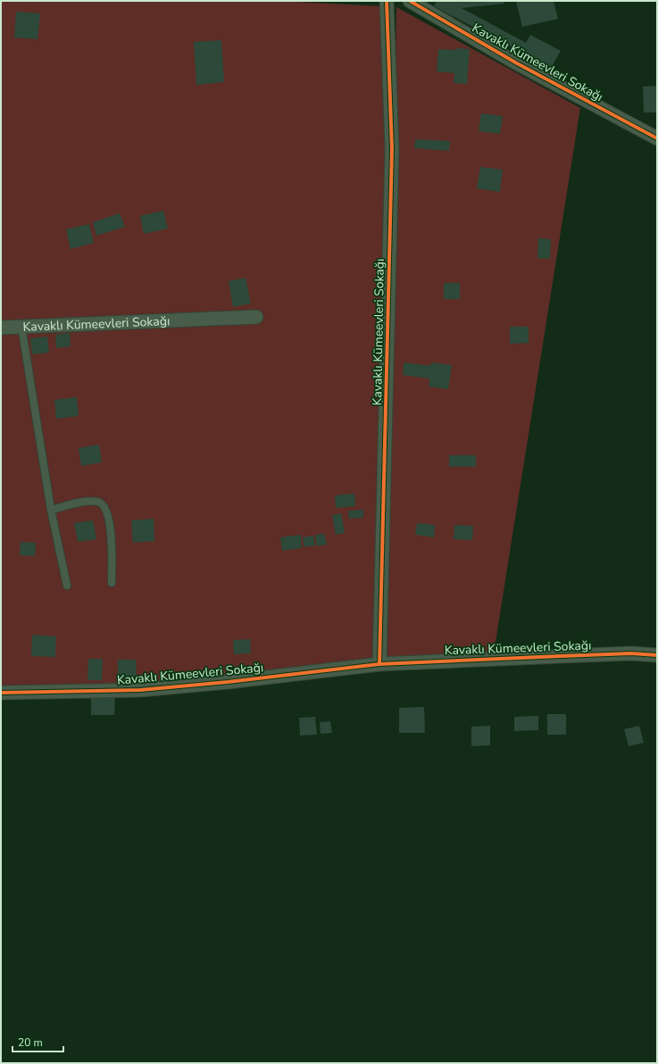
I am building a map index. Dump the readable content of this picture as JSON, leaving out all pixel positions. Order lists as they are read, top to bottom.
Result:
{
  "streets": {
    "street": ["Kavaklı Kümeevleri Sokağı"]
  },
  "scale_bar": "20 m"
}
